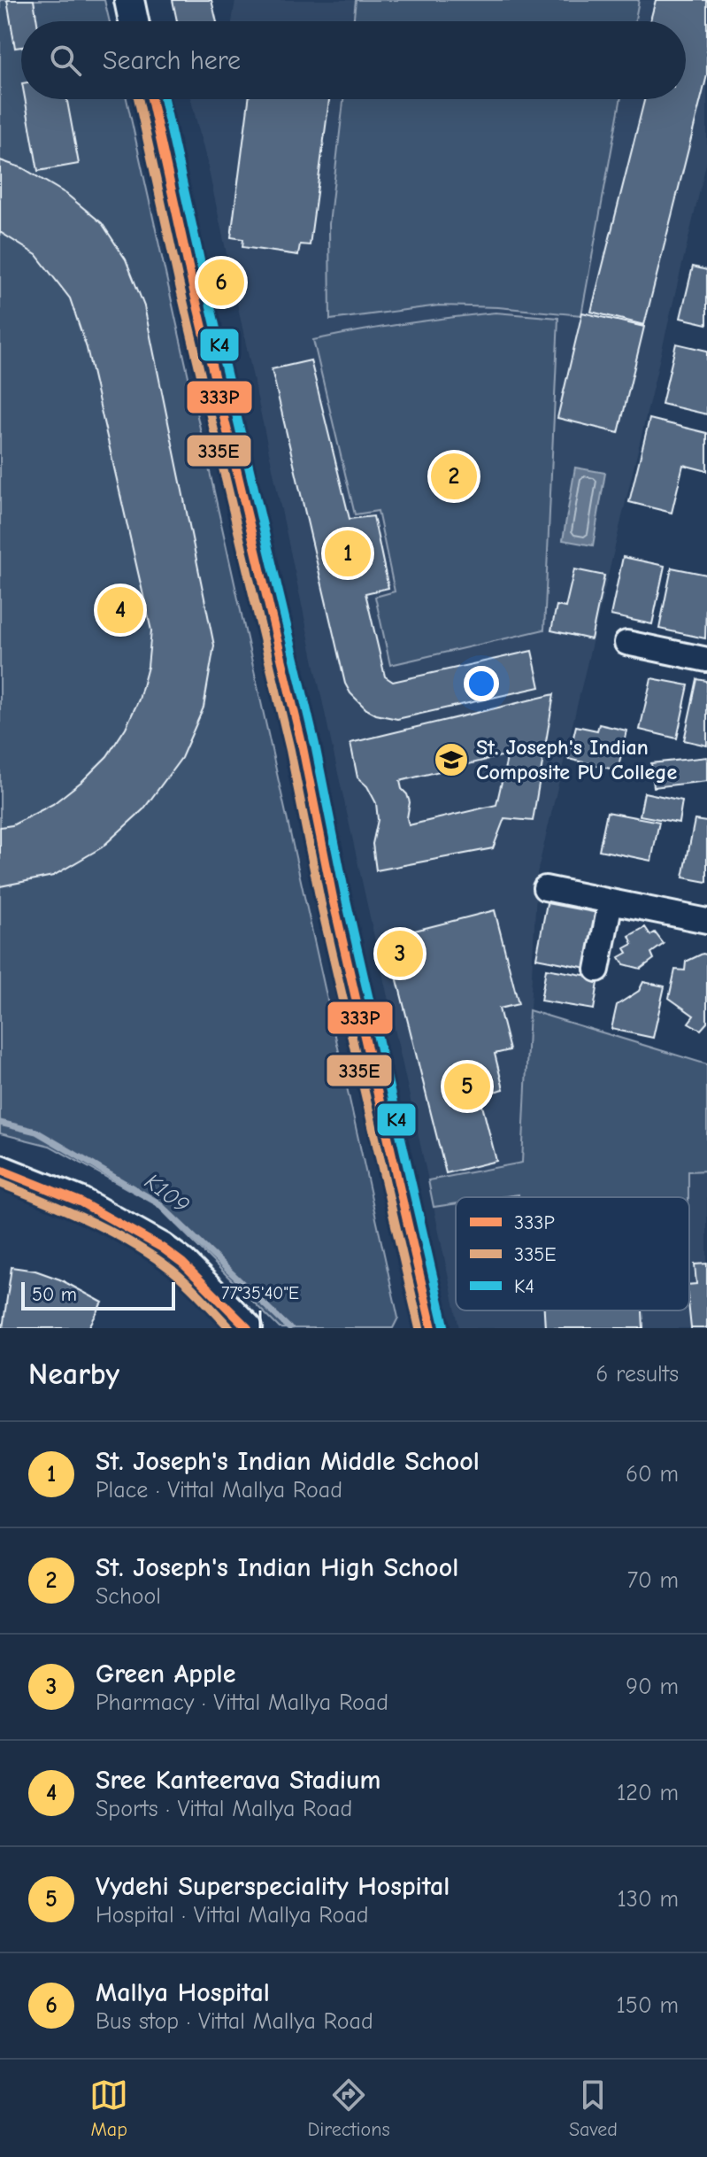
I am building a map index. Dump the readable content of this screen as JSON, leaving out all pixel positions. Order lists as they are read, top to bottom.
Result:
{
  "water": ["K109"],
  "places": {
    "school or university": ["St. Joseph's Indian Composite PU College"]
  },
  "lines": ["transit line 333P", "transit line 335E", "transit line K4"],
  "legend": ["333P", "335E", "K4"],
  "scale_bar": "50 m",
  "page": {
    "search": "Search here",
    "pins": [
      "6",
      "2",
      "1",
      "4",
      "3",
      "5"
    ],
    "scale": "50 m",
    "heading": ["Nearby", "6 results"],
    "list": [
      {
        "mark": "1",
        "name": "St. Joseph's Indian Middle School",
        "note": "Place · Vittal Mallya Road",
        "value": "60 m"
      },
      {
        "mark": "2",
        "name": "St. Joseph's Indian High School",
        "note": "School",
        "value": "70 m"
      },
      {
        "mark": "3",
        "name": "Green Apple",
        "note": "Pharmacy · Vittal Mallya Road",
        "value": "90 m"
      },
      {
        "mark": "4",
        "name": "Sree Kanteerava Stadium",
        "note": "Sports · Vittal Mallya Road",
        "value": "120 m"
      },
      {
        "mark": "5",
        "name": "Vydehi Superspeciality Hospital",
        "note": "Hospital · Vittal Mallya Road",
        "value": "130 m"
      },
      {
        "mark": "6",
        "name": "Mallya Hospital",
        "note": "Bus stop · Vittal Mallya Road",
        "value": "150 m"
      }
    ],
    "nav": ["Map", "Directions", "Saved"]
  },
  "coordinates": ["77°35'40\"E"]
}
